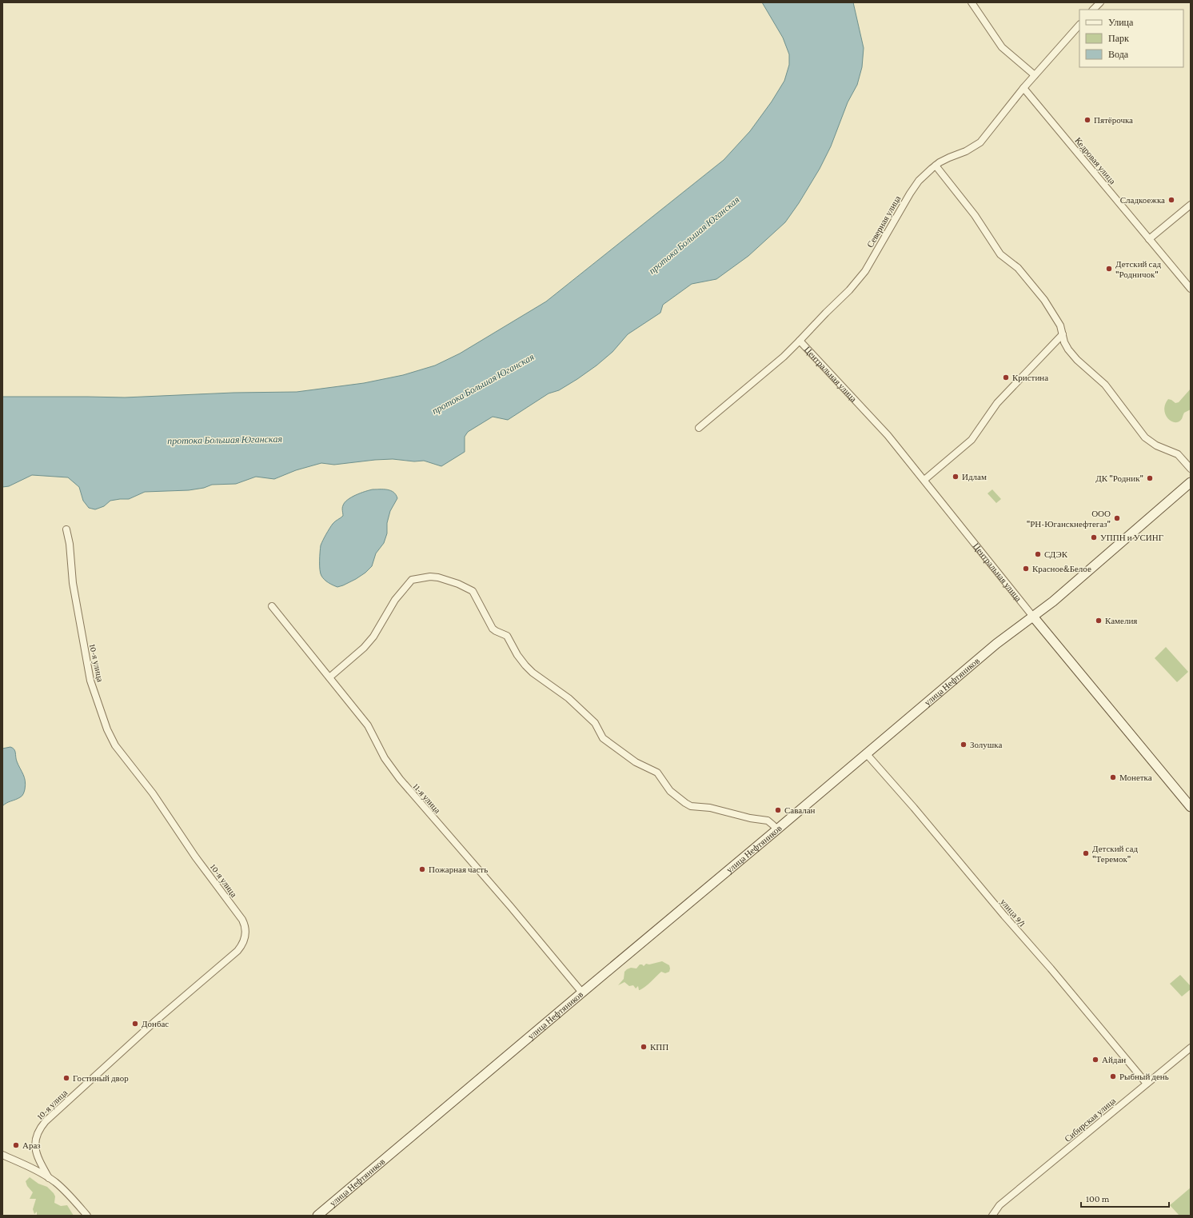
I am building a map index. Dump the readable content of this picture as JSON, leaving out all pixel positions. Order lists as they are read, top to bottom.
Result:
{
  "streets": {
    "street": [
      "Кедровая улица",
      "Северная улица",
      "Центральная улица",
      "10-я улица",
      "улица Нефтяников",
      "11-я улица",
      "улица 9/1",
      "Сибирская улица"
    ]
  },
  "crossings": [
    ["Кедровая улица", "Северная улица"],
    ["Северная улица", "Центральная улица"],
    ["Центральная улица", "улица Нефтяников"],
    ["улица Нефтяников", "11-я улица"],
    ["улица Нефтяников", "улица 9/1"],
    ["улица 9/1", "Сибирская улица"]
  ],
  "water": ["протока Большая Юганская"],
  "places": [
    "Пятёрочка",
    "Сладкоежка",
    "Детский сад \"Родничок\"",
    "Кристина",
    "Идлам",
    "ДК \"Родник\"",
    "ООО \"РН-Юганскнефтегаз\"",
    "УППН и УСИНГ",
    "СДЭК",
    "Красное&Белое",
    "Камелия",
    "Золушка",
    "Монетка",
    "Савалан",
    "Детский сад \"Теремок\"",
    "Пожарная часть",
    "Донбас",
    "КПП",
    "Айдан",
    "Рыбный день",
    "Гостиный двор",
    "Араз"
  ],
  "legend": ["Улица", "Парк", "Вода"],
  "scale_bar": "100 m"
}
